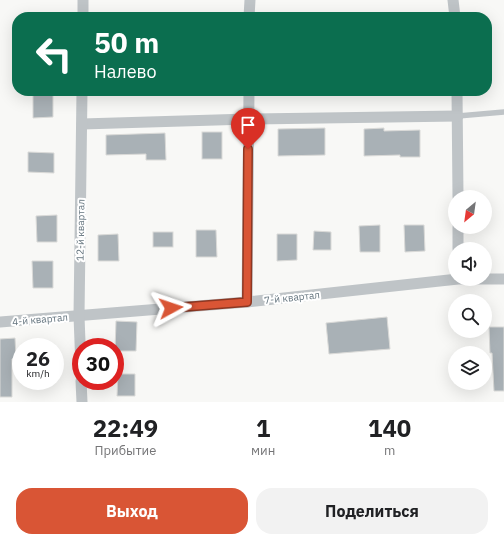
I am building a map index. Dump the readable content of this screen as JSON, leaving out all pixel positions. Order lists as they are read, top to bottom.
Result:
{
  "streets": {
    "street": ["12-й квартал", "7-й квартал", "4-й квартал"]
  },
  "crossings": [
    ["12-й квартал", "7-й квартал"],
    ["12-й квартал", "4-й квартал"],
    ["7-й квартал", "4-й квартал"]
  ],
  "north": "bottom left",
  "page": {
    "turn": ["50 m", "Налево"],
    "speed": "26 km/h",
    "limit": "30",
    "eta": [
      "22:49",
      "Прибытие",
      "1",
      "мин",
      "140",
      "m"
    ],
    "buttons": ["Выход", "Поделиться"]
  }
}
